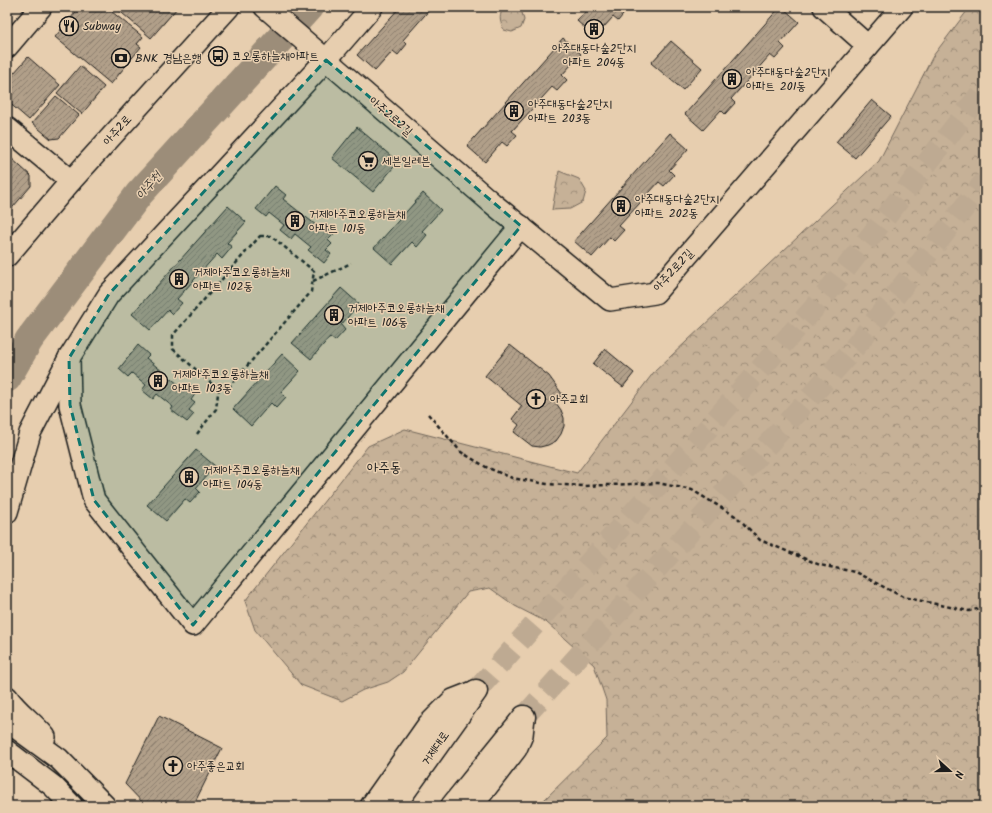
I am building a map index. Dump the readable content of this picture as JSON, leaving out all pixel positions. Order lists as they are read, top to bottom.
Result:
{
  "streets": {
    "highway": ["거제대로"],
    "street": ["아주2로2길", "아주2로"]
  },
  "districts": ["아주동"],
  "water": ["아주천"],
  "places": {
    "restaurant": ["Subway"],
    "building": [
      "아주대동다숲2단지 아파트 204동",
      "아주대동다숲2단지 아파트 201동",
      "아주대동다숲2단지 아파트 203동",
      "아주대동다숲2단지 아파트 202동",
      "거제아주코오롱하늘채 아파트 101동",
      "거제아주코오롱하늘채 아파트 102동",
      "거제아주코오롱하늘채 아파트 106동",
      "거제아주코오롱하늘채 아파트 103동",
      "거제아주코오롱하늘채 아파트 104동"
    ],
    "bus stop": ["코오롱하늘채아파트"],
    "bank": ["BNK 경남은행"],
    "supermarket": ["세븐일레븐"],
    "church": ["아주교회", "아주좋은교회"]
  },
  "north": "right"
}
